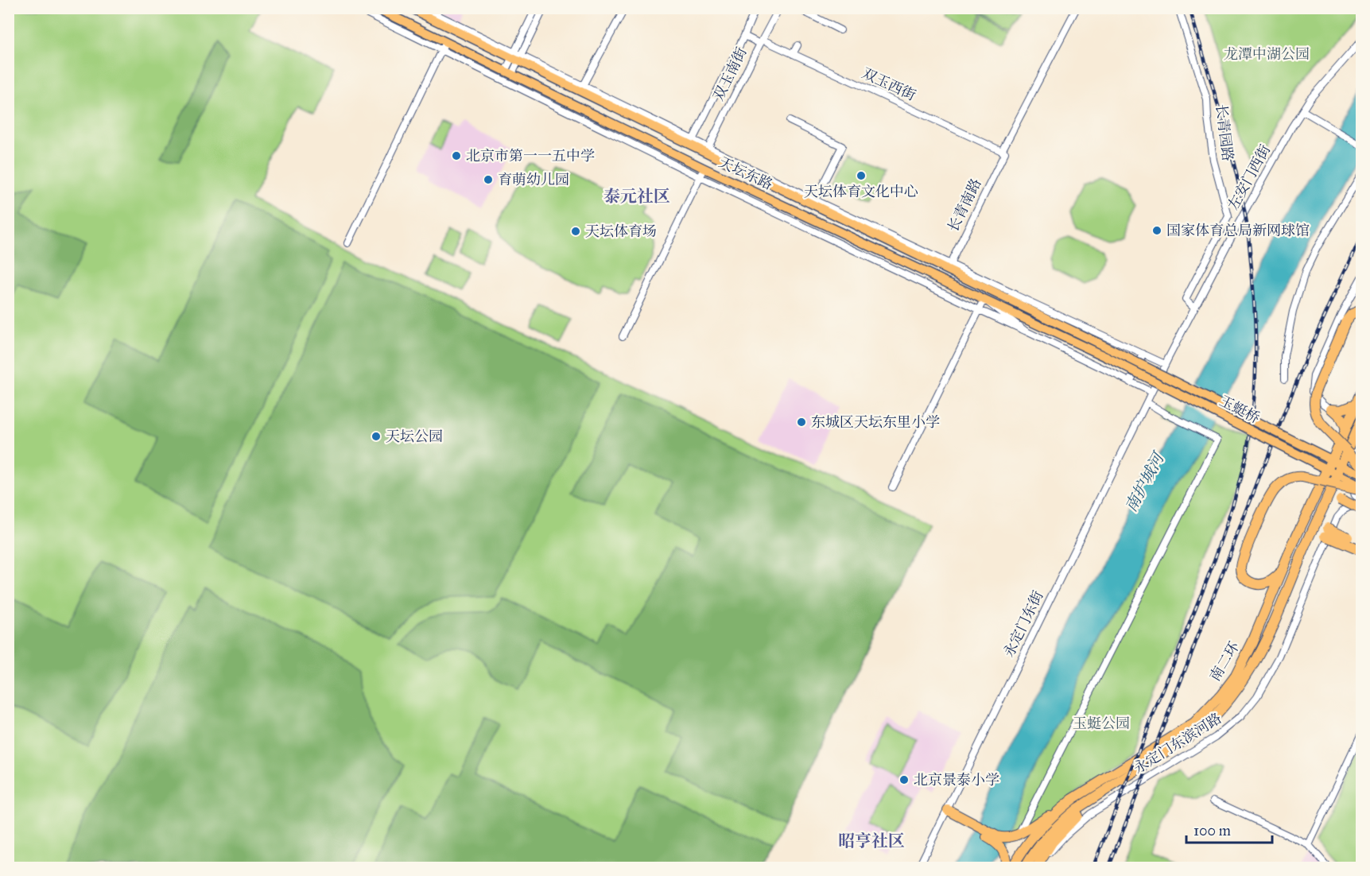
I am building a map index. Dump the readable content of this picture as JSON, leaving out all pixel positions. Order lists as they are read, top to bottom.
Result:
{
  "streets": {
    "highway": ["南二环"],
    "main road": ["天坛东路", "玉蜓桥"],
    "street": [
      "双玉南街",
      "双玉西街",
      "长青园路",
      "左安门西街",
      "长青南路",
      "永定门东街",
      "永定门东滨河路"
    ]
  },
  "crossings": [
    ["双玉南街", "双玉西街"],
    ["双玉南街", "天坛东路"],
    ["双玉西街", "长青南路"],
    ["长青园路", "左安门西街"],
    ["天坛东路", "长青南路"],
    ["天坛东路", "玉蜓桥"],
    ["左安门西街", "永定门东街"]
  ],
  "districts": ["泰元社区", "昭亨社区"],
  "water": ["南护城河"],
  "parks": ["龙潭中湖公园", "玉蜓公园"],
  "places": [
    "北京市第一一五中学",
    "天坛体育文化中心",
    "育萌幼儿园",
    "国家体育总局新网球馆",
    "天坛体育场",
    "东城区天坛东里小学",
    "天坛公园",
    "北京景泰小学"
  ],
  "scale_bar": "100 m"
}
